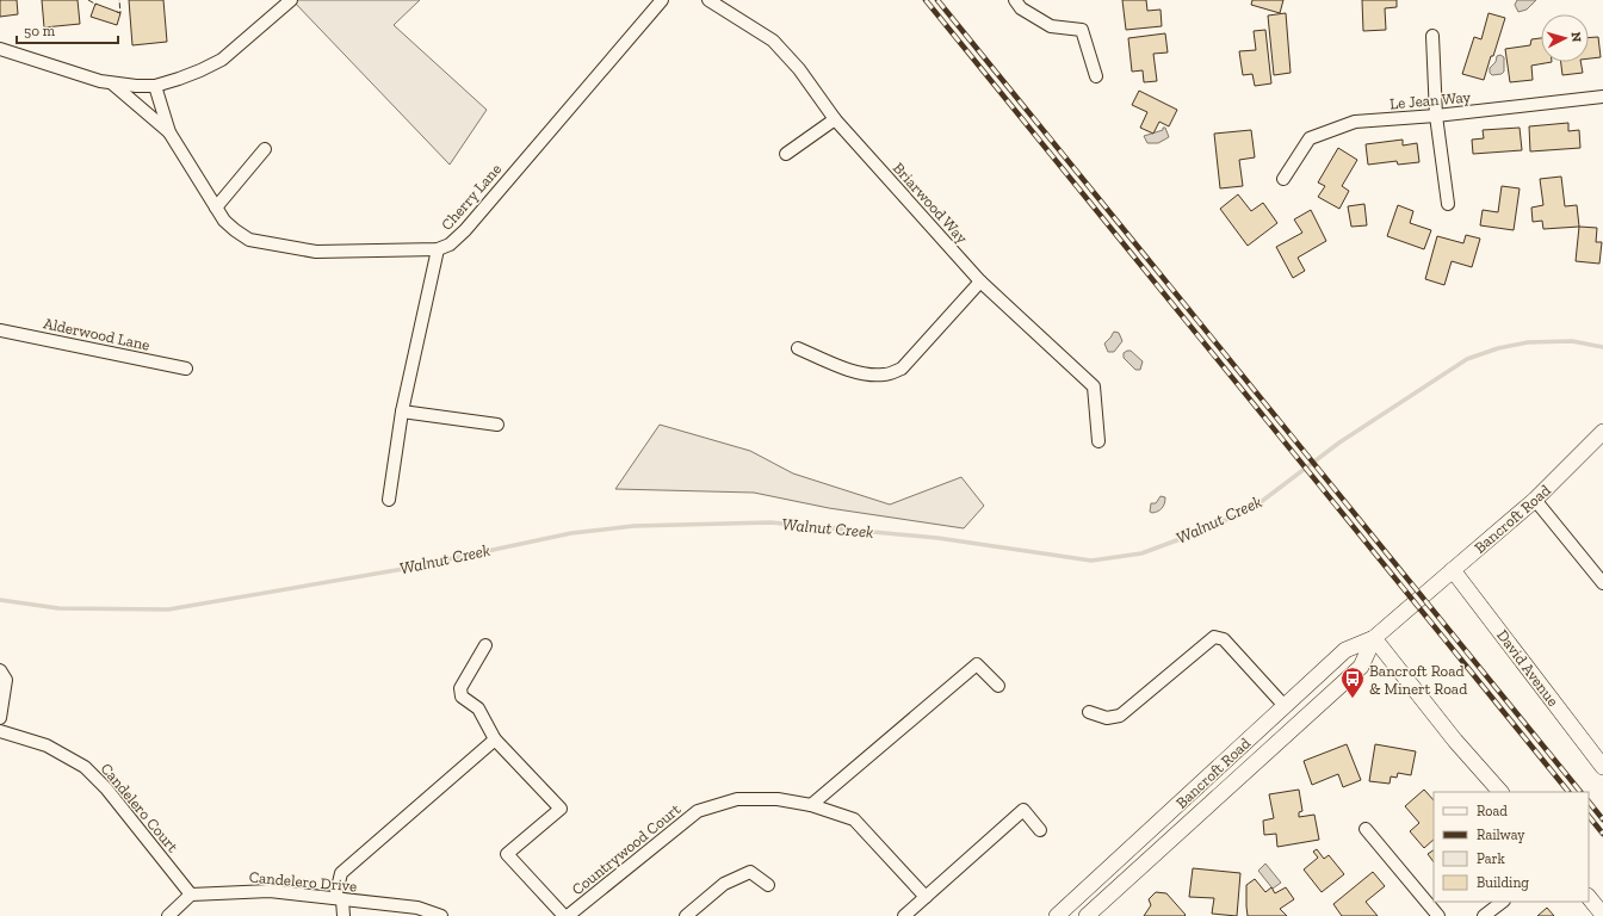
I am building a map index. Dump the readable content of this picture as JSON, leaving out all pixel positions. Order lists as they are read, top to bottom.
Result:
{
  "streets": {
    "street": [
      "Le Jean Way",
      "Cherry Lane",
      "Briarwood Way",
      "Alderwood Lane",
      "Bancroft Road",
      "David Avenue",
      "Candelero Court",
      "Countrywood Court",
      "Candelero Drive"
    ]
  },
  "crossings": [
    ["Bancroft Road", "David Avenue"],
    ["Candelero Court", "Candelero Drive"]
  ],
  "water": ["Walnut Creek"],
  "places": {
    "bus stop": ["Bancroft Road & Minert Road"]
  },
  "legend": [
    "Road",
    "Railway",
    "Park",
    "Building"
  ],
  "scale_bar": "50 m",
  "north": "right"
}
